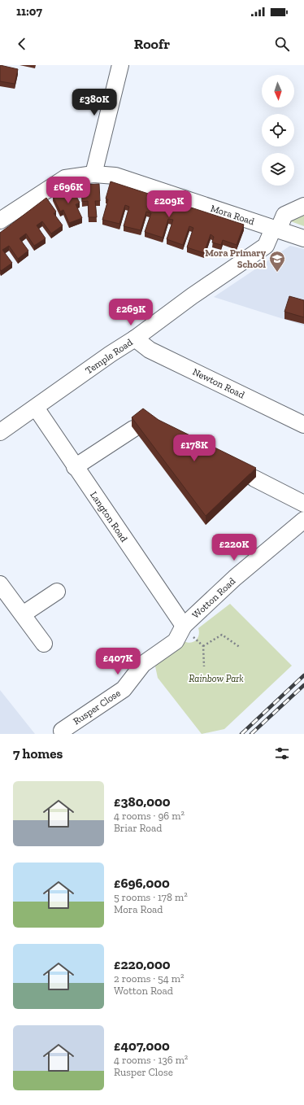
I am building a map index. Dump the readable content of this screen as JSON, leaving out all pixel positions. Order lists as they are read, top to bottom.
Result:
{
  "streets": {
    "street": [
      "Mora Road",
      "Temple Road",
      "Newton Road",
      "Langton Road",
      "Wotton Road",
      "Rusper Close"
    ]
  },
  "crossings": [
    ["Mora Road", "Temple Road"],
    ["Temple Road", "Newton Road"],
    ["Temple Road", "Langton Road"],
    ["Langton Road", "Wotton Road"],
    ["Langton Road", "Rusper Close"],
    ["Wotton Road", "Rusper Close"]
  ],
  "parks": ["Rainbow Park"],
  "places": {
    "school or university": ["Mora Primary School"]
  },
  "north": "bottom",
  "page": {
    "status": "11:07",
    "header": "Roofr",
    "price": [
      "£380K",
      "£696K",
      "£209K",
      "£269K",
      "£178K",
      "£220K",
      "£407K"
    ],
    "heading": "7 homes",
    "list": [
      {
        "name": "£380,000",
        "note": "4 rooms · 96 m² · Briar Road"
      },
      {
        "name": "£696,000",
        "note": "5 rooms · 178 m² · Mora Road"
      },
      {
        "name": "£220,000",
        "note": "2 rooms · 54 m² · Wotton Road"
      },
      {
        "name": "£407,000",
        "note": "4 rooms · 136 m² · Rusper Close"
      }
    ]
  }
}
